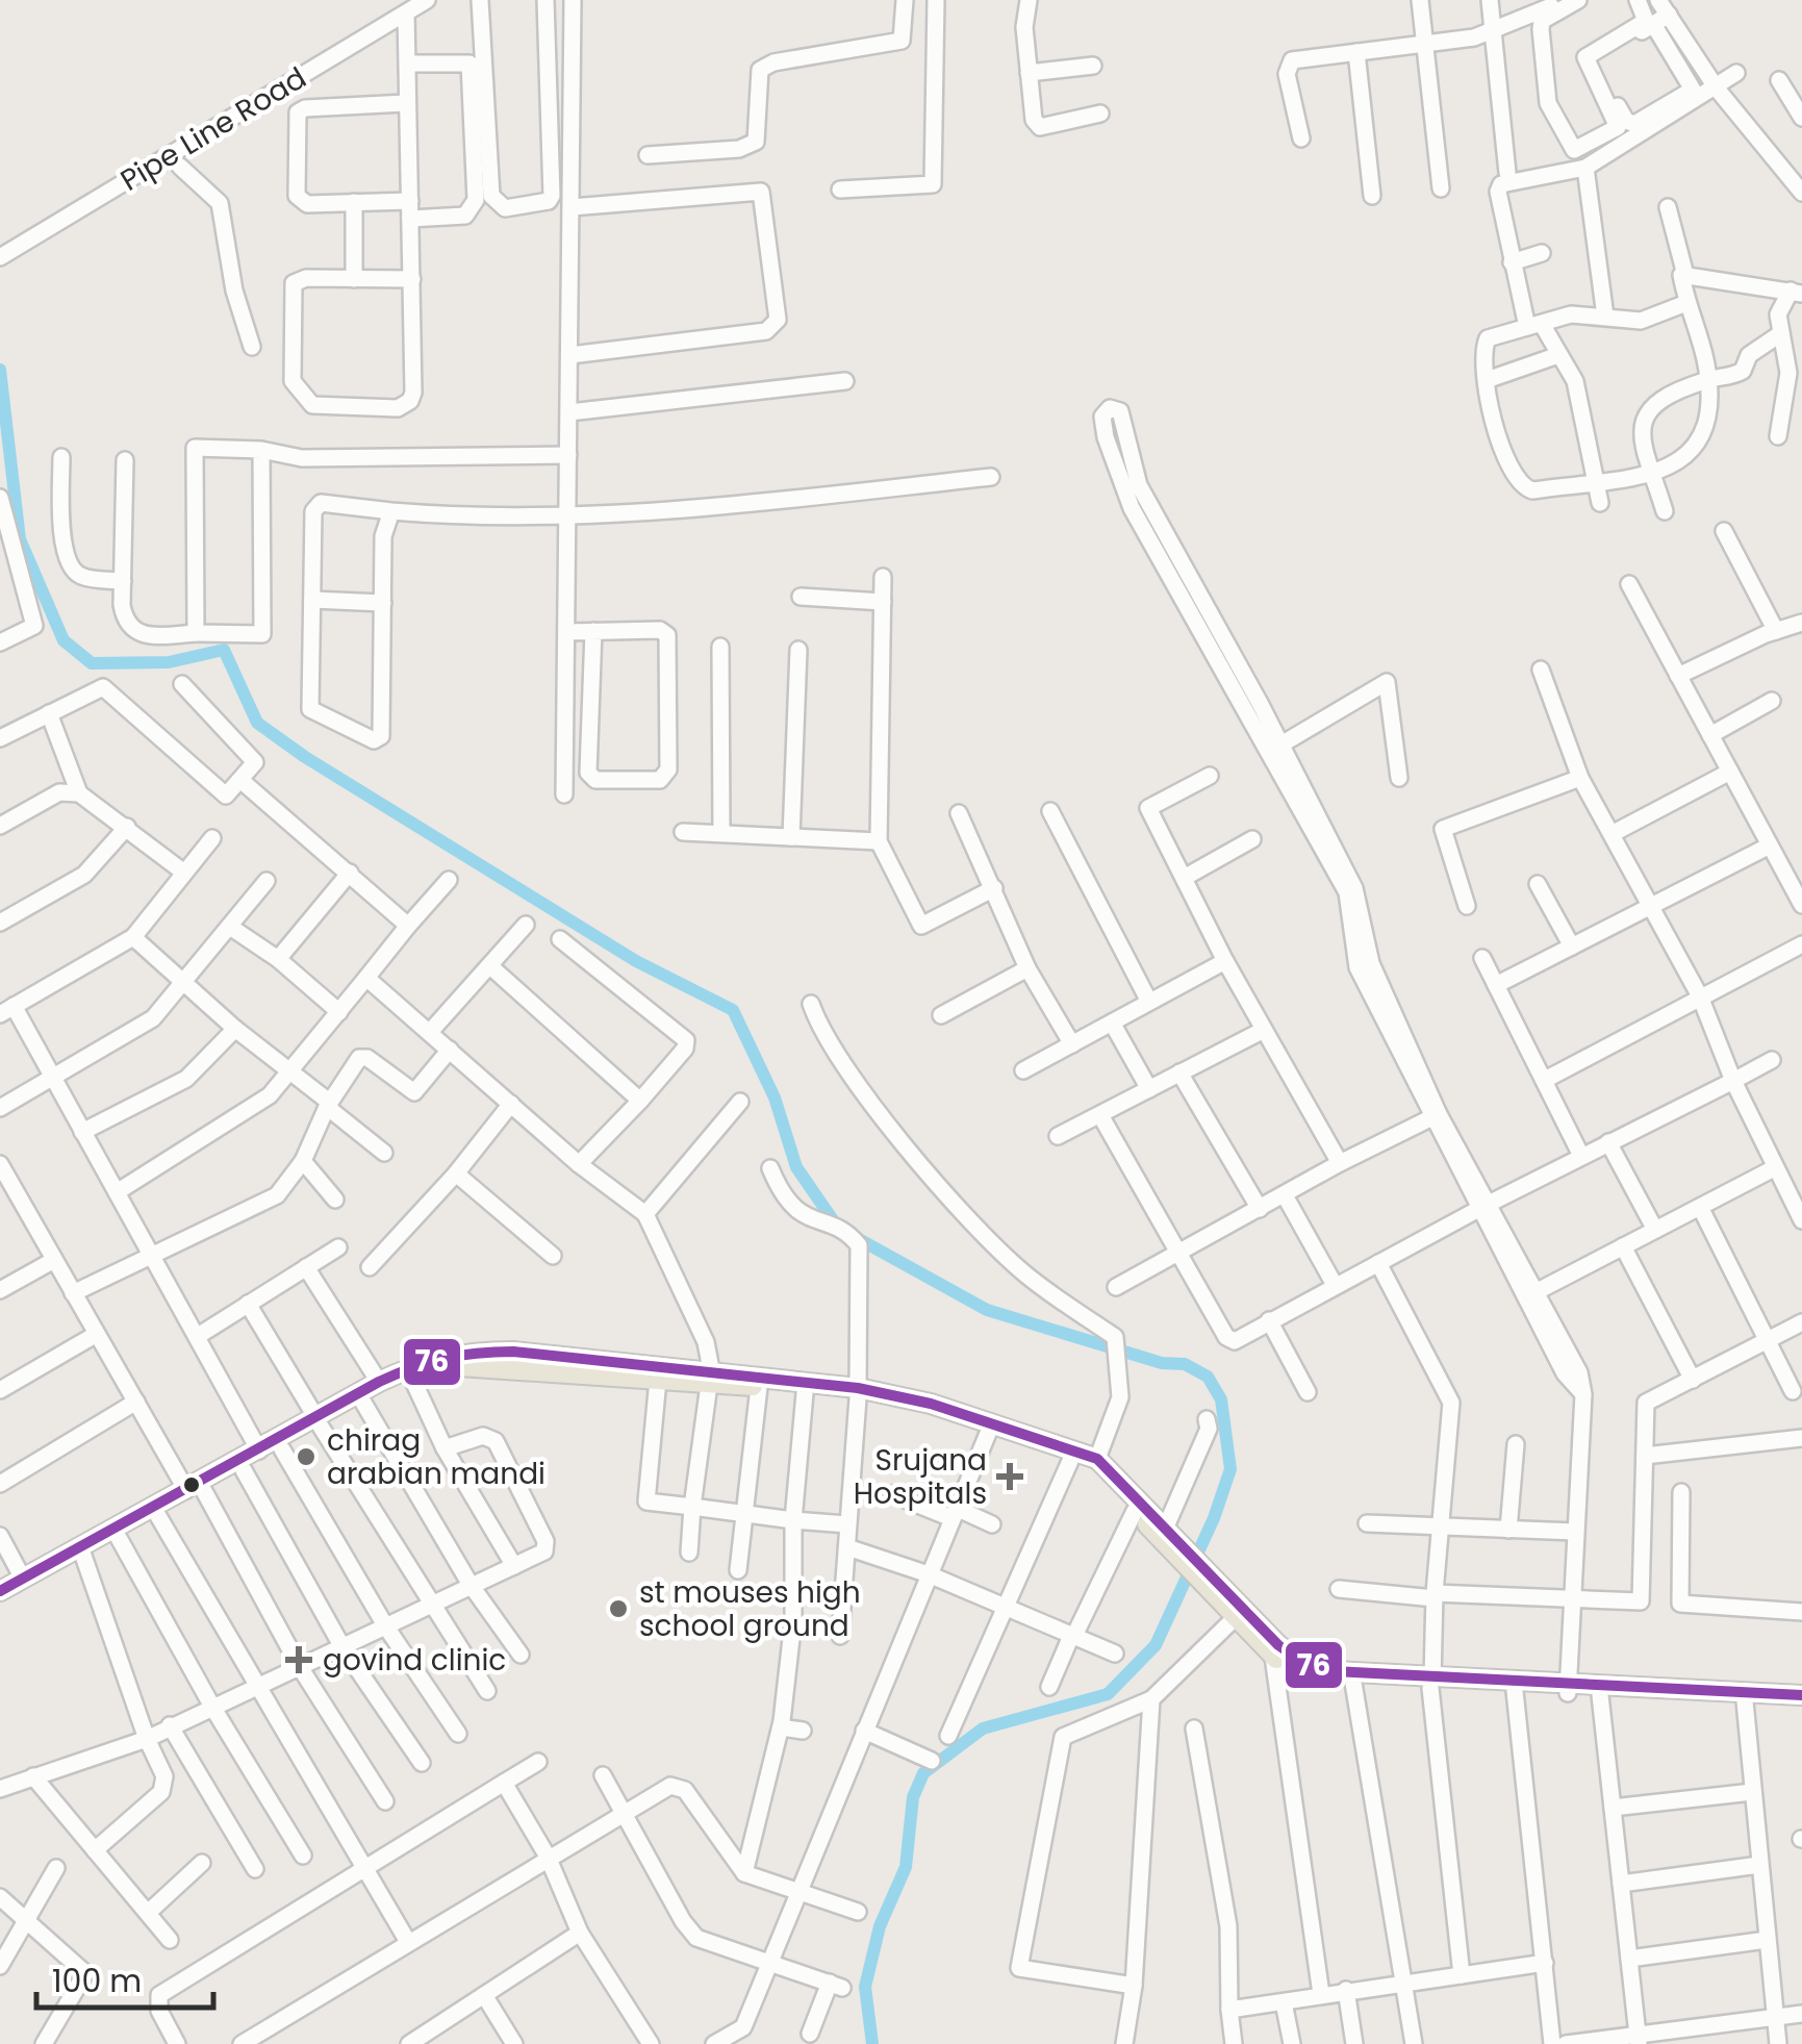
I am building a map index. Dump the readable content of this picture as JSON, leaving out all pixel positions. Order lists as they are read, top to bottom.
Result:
{
  "streets": {
    "street": ["Pipe Line Road"]
  },
  "places": {
    "other": ["chirag arabian mandi", "st mouses high school ground"],
    "health": ["Srujana Hospitals", "govind clinic"]
  },
  "lines": ["transit line 76"],
  "scale_bar": "100 m"
}
